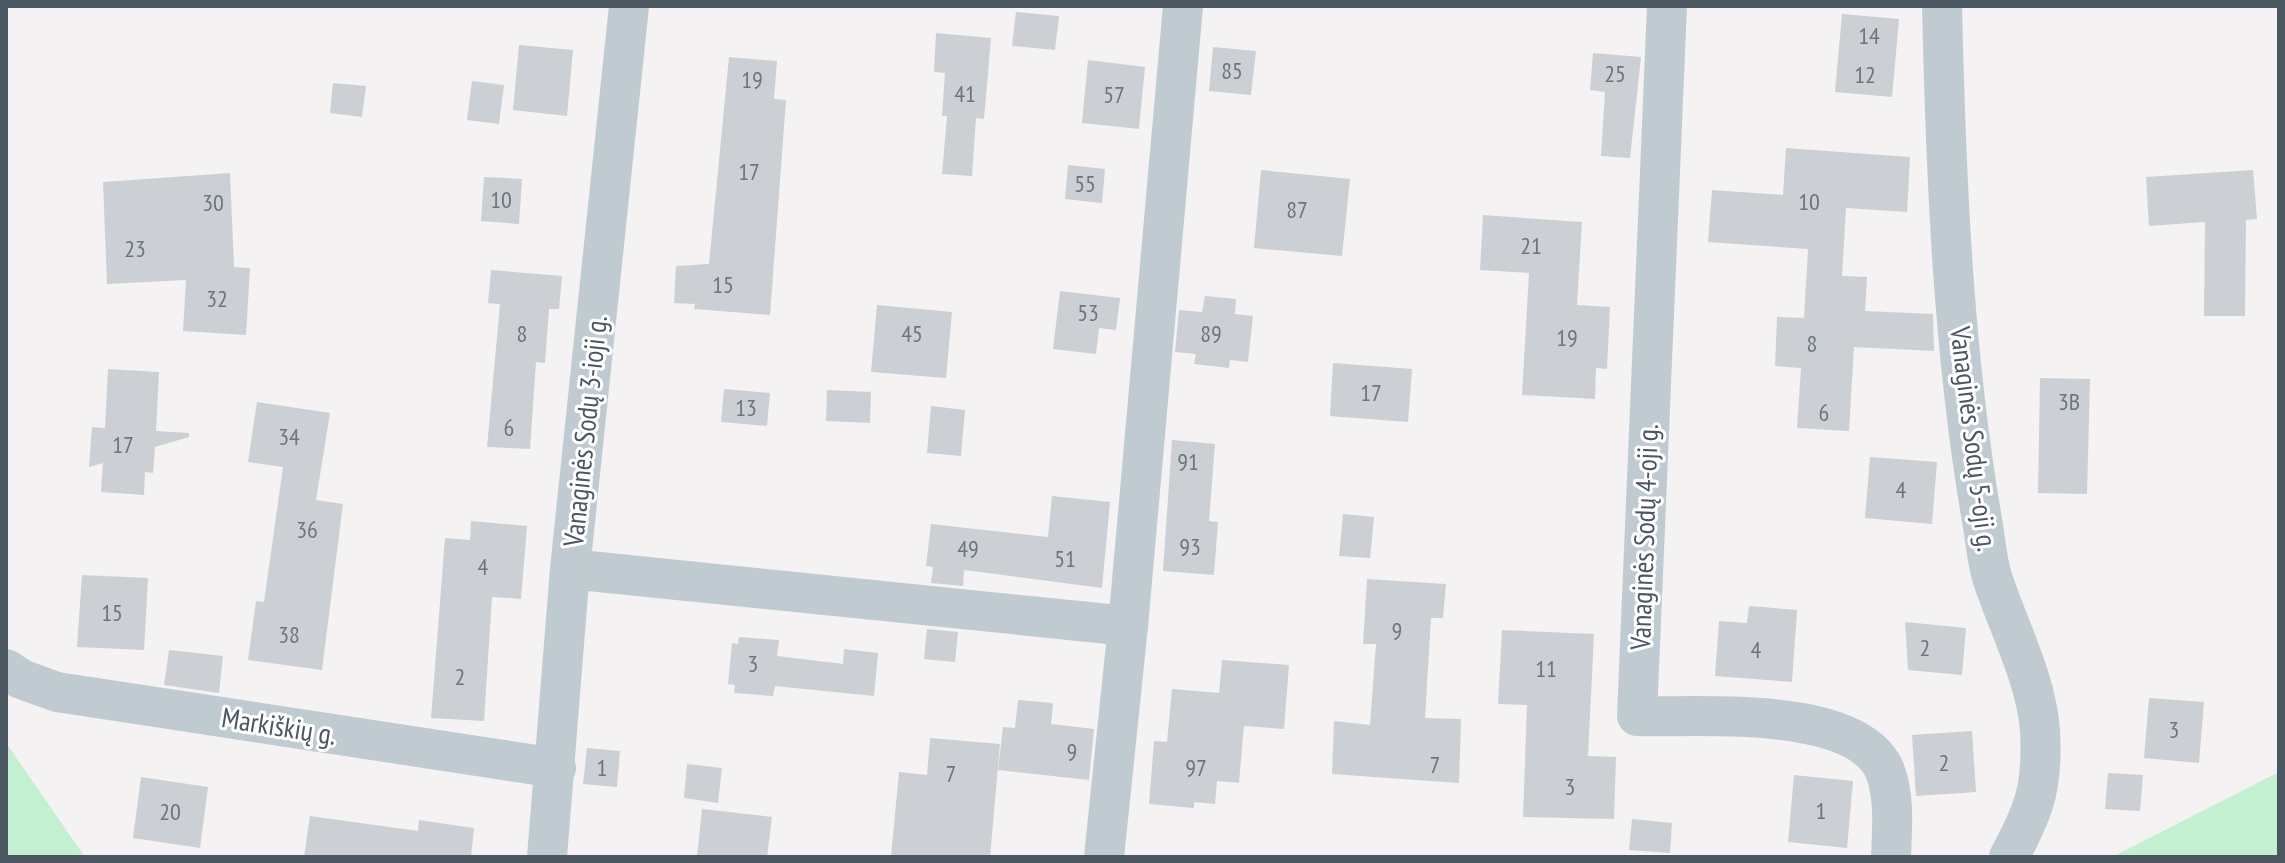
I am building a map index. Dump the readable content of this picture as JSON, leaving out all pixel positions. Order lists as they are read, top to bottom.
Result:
{
  "streets": {
    "street": [
      "Vanaginės Sodų 3-ioji g.",
      "Vanaginės Sodų 5-oji g.",
      "Vanaginės Sodų 4-oji g.",
      "Markiškių g."
    ]
  },
  "crossings": [
    ["Vanaginės Sodų 3-ioji g.", "Markiškių g."]
  ],
  "house_numbers": [
    "14",
    "85",
    "25",
    "12",
    "19",
    "41",
    "57",
    "17",
    "55",
    "10",
    "10",
    "30",
    "87",
    "21",
    "23",
    "15",
    "32",
    "53",
    "8",
    "45",
    "89",
    "19",
    "8",
    "17",
    "3B",
    "13",
    "6",
    "6",
    "34",
    "17",
    "91",
    "4",
    "36",
    "93",
    "49",
    "51",
    "4",
    "15",
    "9",
    "38",
    "2",
    "4",
    "3",
    "11",
    "2",
    "3",
    "9",
    "2",
    "7",
    "1",
    "97",
    "7",
    "3",
    "1",
    "20"
  ]
}
